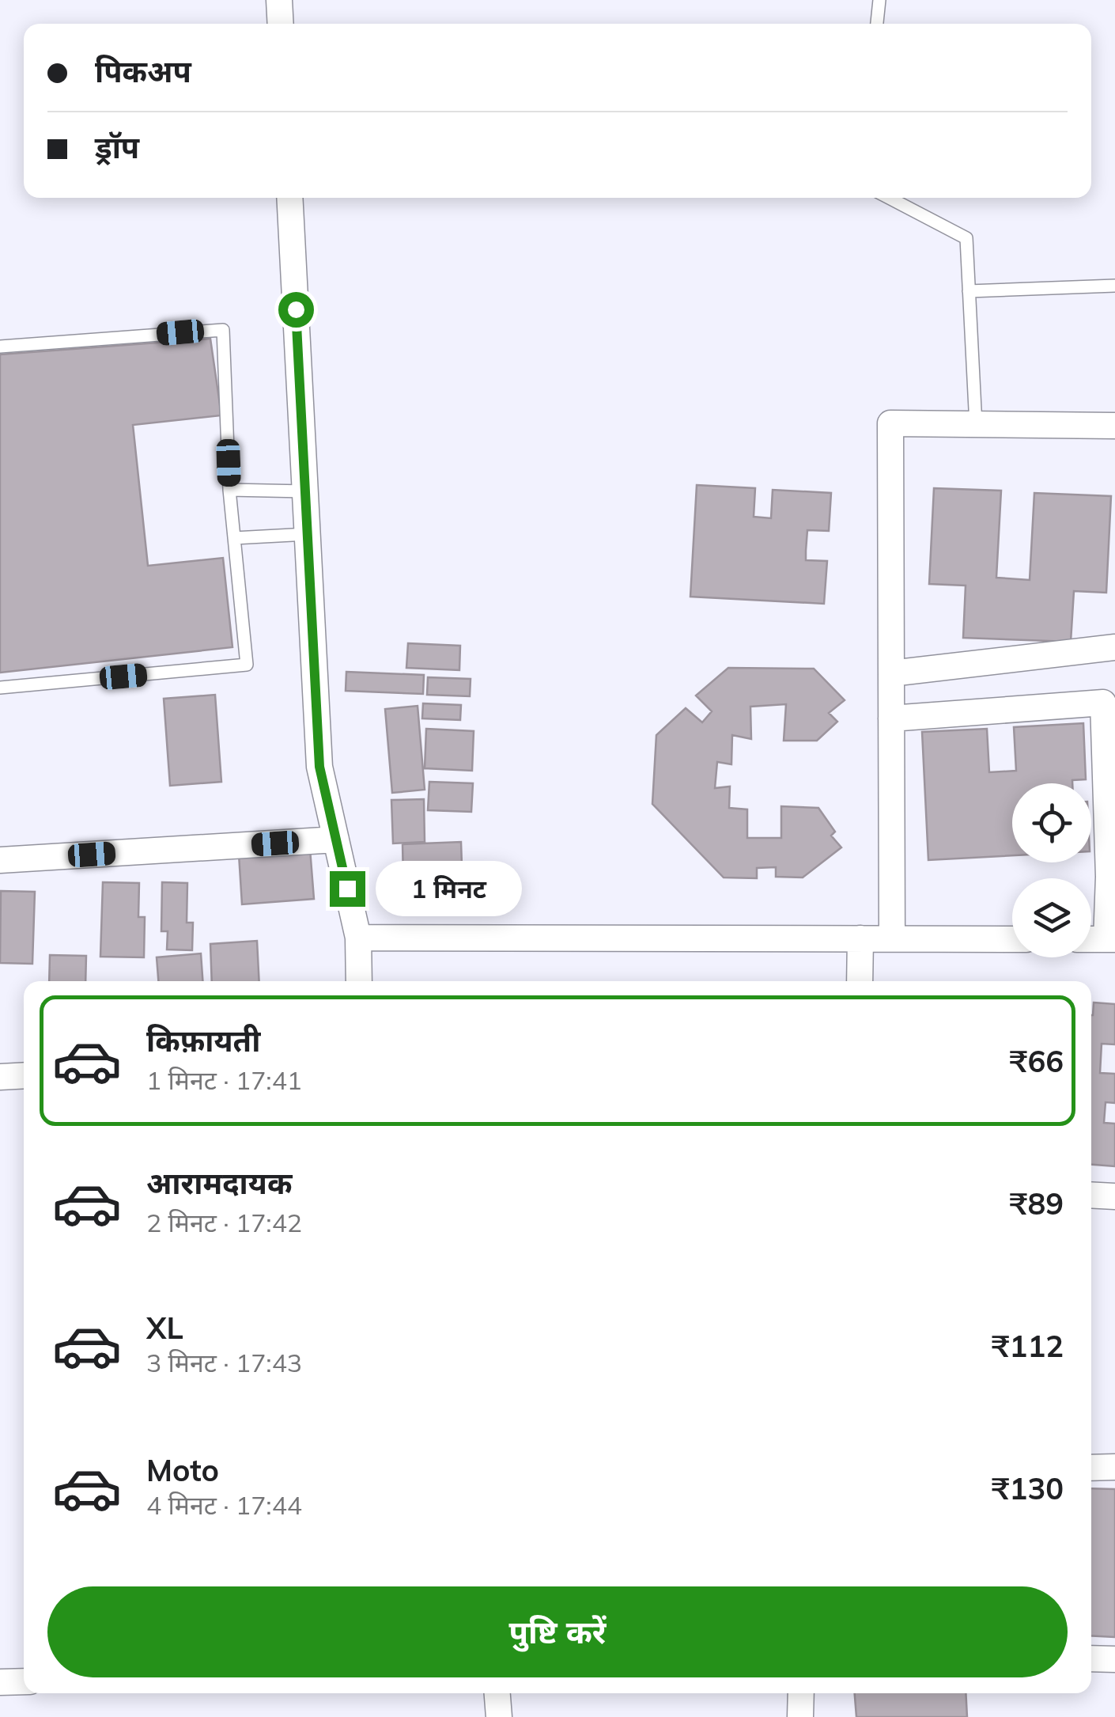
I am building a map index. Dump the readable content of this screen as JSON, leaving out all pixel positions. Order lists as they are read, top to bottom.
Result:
{
  "page": {
    "banner": ["पिकअप", "ड्रॉप"],
    "bubble": "1 मिनट",
    "list": [
      {
        "name": "किफ़ायती",
        "note": "1 मिनट · 17:41",
        "value": "₹66"
      },
      {
        "name": "आरामदायक",
        "note": "2 मिनट · 17:42",
        "value": "₹89"
      },
      {
        "name": "XL",
        "note": "3 मिनट · 17:43",
        "value": "₹112"
      },
      {
        "name": "Moto",
        "note": "4 मिनट · 17:44",
        "value": "₹130"
      }
    ],
    "buttons": "पुष्टि करें"
  }
}
